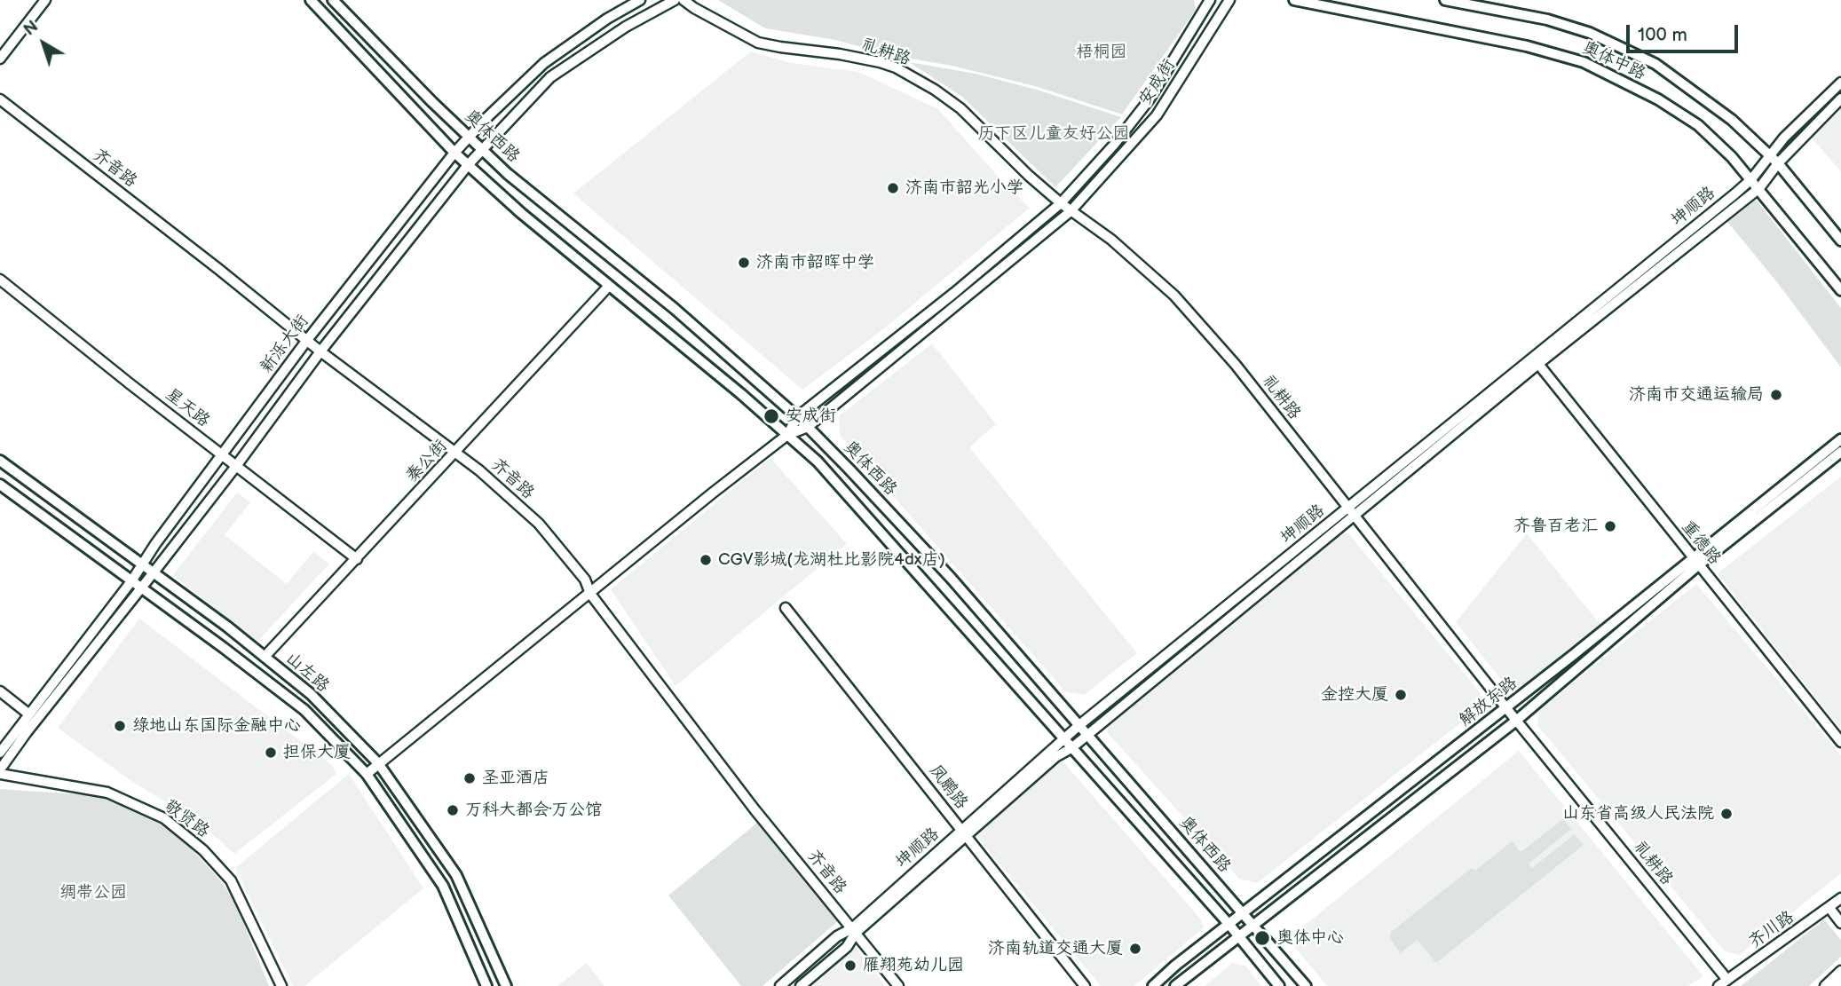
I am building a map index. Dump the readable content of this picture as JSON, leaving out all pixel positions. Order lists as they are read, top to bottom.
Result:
{
  "streets": {
    "main road": [
      "奥体中路",
      "奥体西路",
      "山左路",
      "解放东路"
    ],
    "street": [
      "礼耕路",
      "安成街",
      "齐音路",
      "坤顺路",
      "新泺大街",
      "星天路",
      "秦公街",
      "重德路",
      "凤鹏路",
      "敬贤路",
      "齐川路"
    ]
  },
  "crossings": [
    ["礼耕路", "安成街"],
    ["礼耕路", "坤顺路"],
    ["礼耕路", "解放东路"],
    ["礼耕路", "齐川路"],
    ["奥体中路", "坤顺路"],
    ["安成街", "奥体西路"],
    ["安成街", "齐音路"],
    ["安成街", "山左路"],
    ["奥体西路", "坤顺路"],
    ["奥体西路", "新泺大街"],
    ["奥体西路", "秦公街"],
    ["奥体西路", "解放东路"],
    ["齐音路", "坤顺路"],
    ["齐音路", "新泺大街"],
    ["齐音路", "秦公街"],
    ["坤顺路", "重德路"],
    ["坤顺路", "凤鹏路"],
    ["新泺大街", "星天路"],
    ["新泺大街", "山左路"],
    ["星天路", "秦公街"],
    ["秦公街", "山左路"],
    ["重德路", "解放东路"]
  ],
  "parks": ["梧桐园", "历下区儿童友好公园", "绸带公园"],
  "places": [
    "济南市韶光小学",
    "济南市韶晖中学",
    "济南市交通运输局",
    "安成街",
    "齐鲁百老汇",
    "CGV影城(龙湖杜比影院4dx店)",
    "金控大厦",
    "绿地山东国际金融中心",
    "担保大厦",
    "圣亚酒店",
    "万科大都会·万公馆",
    "山东省高级人民法院",
    "奥体中心",
    "济南轨道交通大厦",
    "雁翔苑幼儿园"
  ],
  "scale_bar": "100 m",
  "north": "top left"
}
